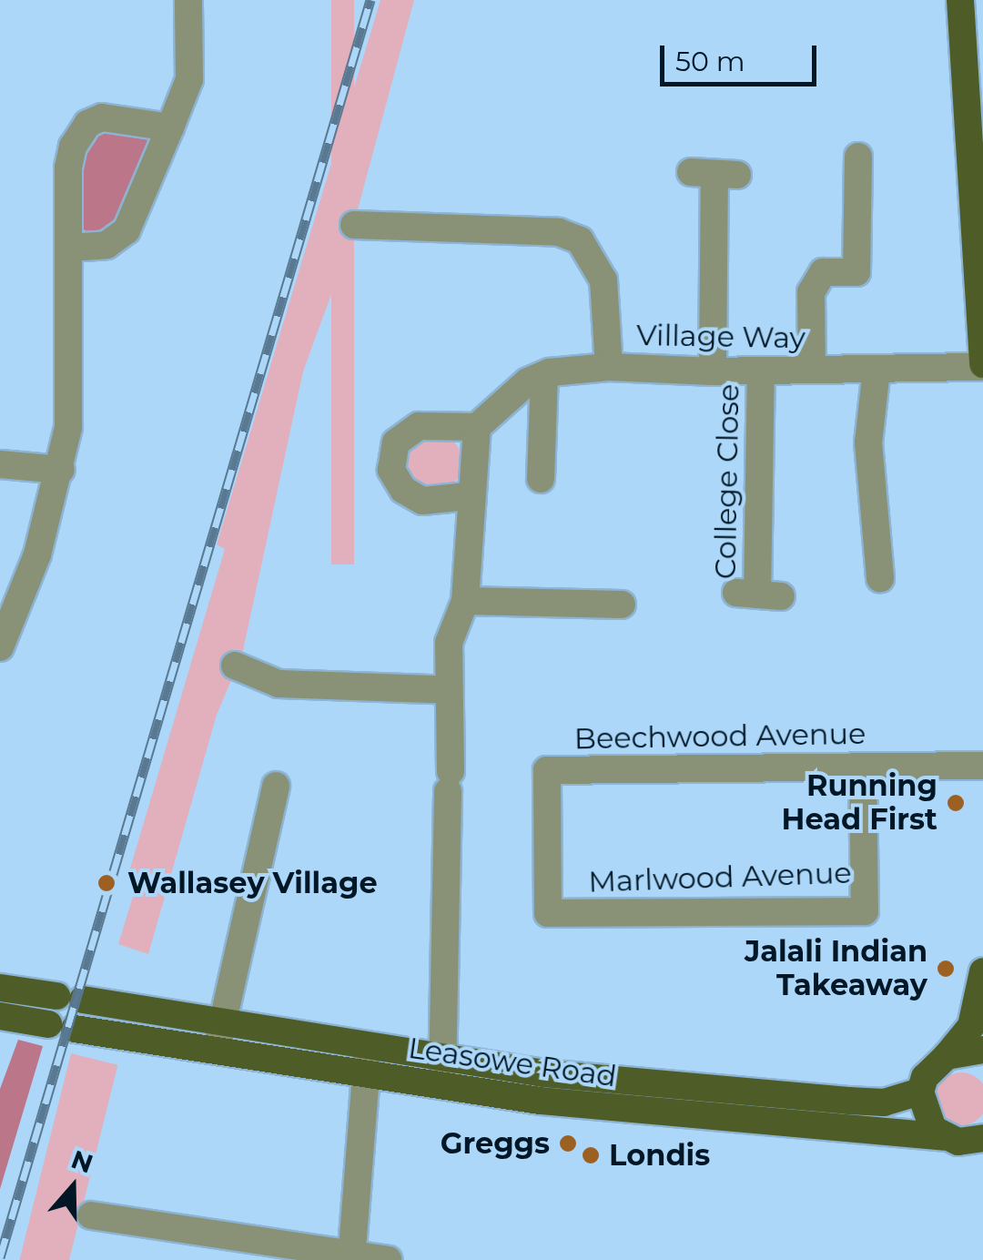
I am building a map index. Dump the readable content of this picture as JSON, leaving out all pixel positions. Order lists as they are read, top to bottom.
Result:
{
  "streets": {
    "main road": ["Leasowe Road"],
    "street": [
      "Village Way",
      "College Close",
      "Beechwood Avenue",
      "Marlwood Avenue"
    ]
  },
  "crossings": [
    ["Village Way", "College Close"],
    ["Beechwood Avenue", "Marlwood Avenue"]
  ],
  "places": [
    "Running Head First",
    "Wallasey Village",
    "Jalali Indian Takeaway",
    "Greggs",
    "Londis"
  ],
  "scale_bar": "50 m",
  "north": "top"
}
